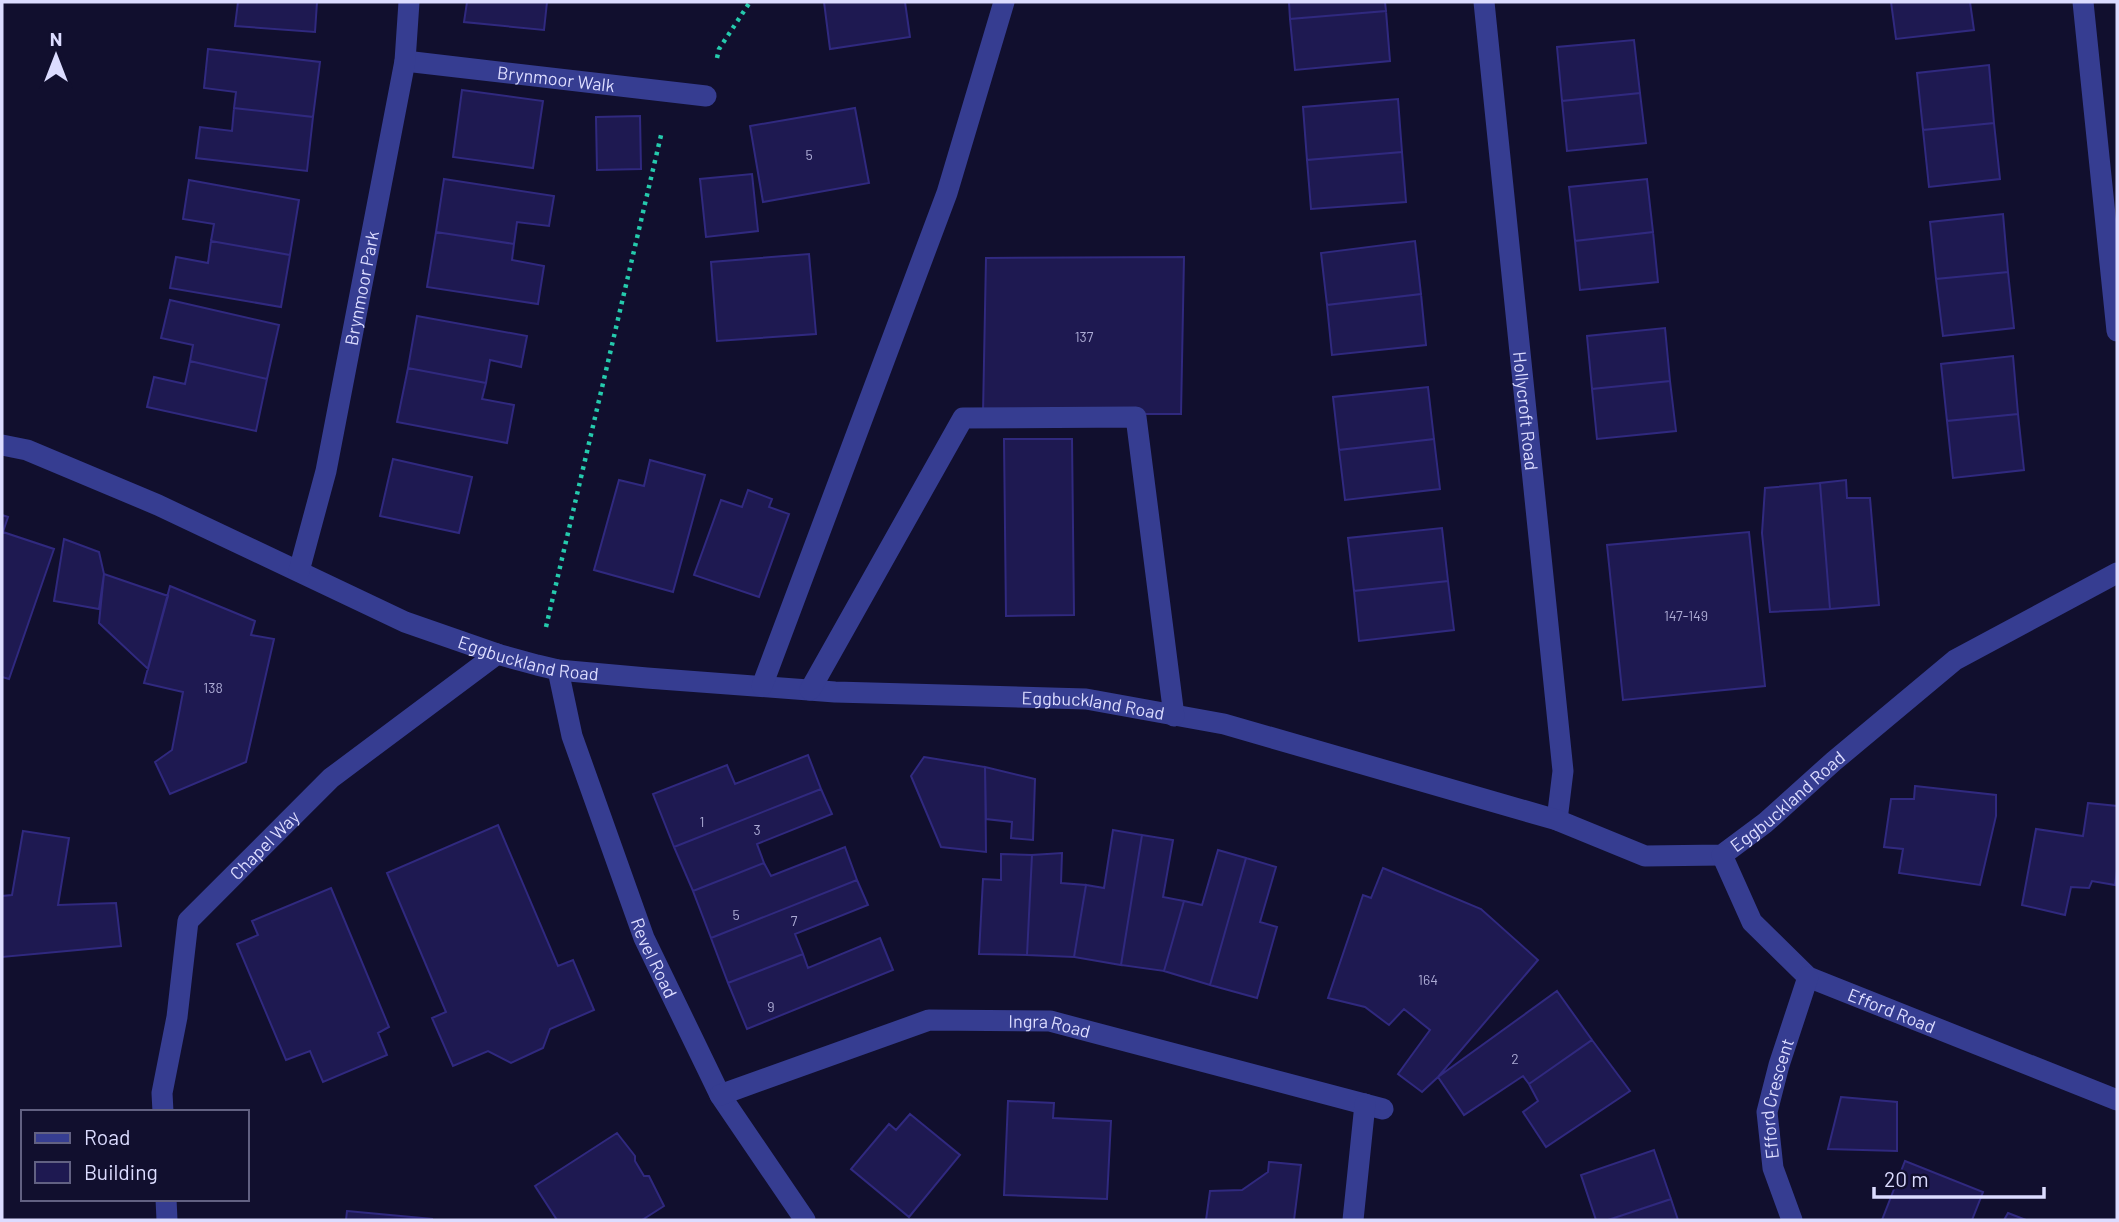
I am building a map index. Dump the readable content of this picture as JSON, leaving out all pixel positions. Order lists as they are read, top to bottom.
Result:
{
  "streets": {
    "street": [
      "Brynmoor Walk",
      "Brynmoor Park",
      "Hollycroft Road",
      "Eggbuckland Road",
      "Chapel Way",
      "Revel Road",
      "Efford Road",
      "Ingra Road",
      "Efford Crescent"
    ]
  },
  "crossings": [
    ["Brynmoor Walk", "Brynmoor Park"],
    ["Brynmoor Park", "Eggbuckland Road"],
    ["Hollycroft Road", "Eggbuckland Road"],
    ["Eggbuckland Road", "Chapel Way"],
    ["Eggbuckland Road", "Revel Road"],
    ["Eggbuckland Road", "Efford Road"],
    ["Revel Road", "Ingra Road"],
    ["Efford Road", "Efford Crescent"]
  ],
  "house_numbers": [
    "5",
    "137",
    "147-149",
    "138",
    "1",
    "3",
    "5",
    "7",
    "164",
    "9",
    "2"
  ],
  "legend": ["Road", "Building"],
  "scale_bar": "20 m",
  "north": "top"
}
